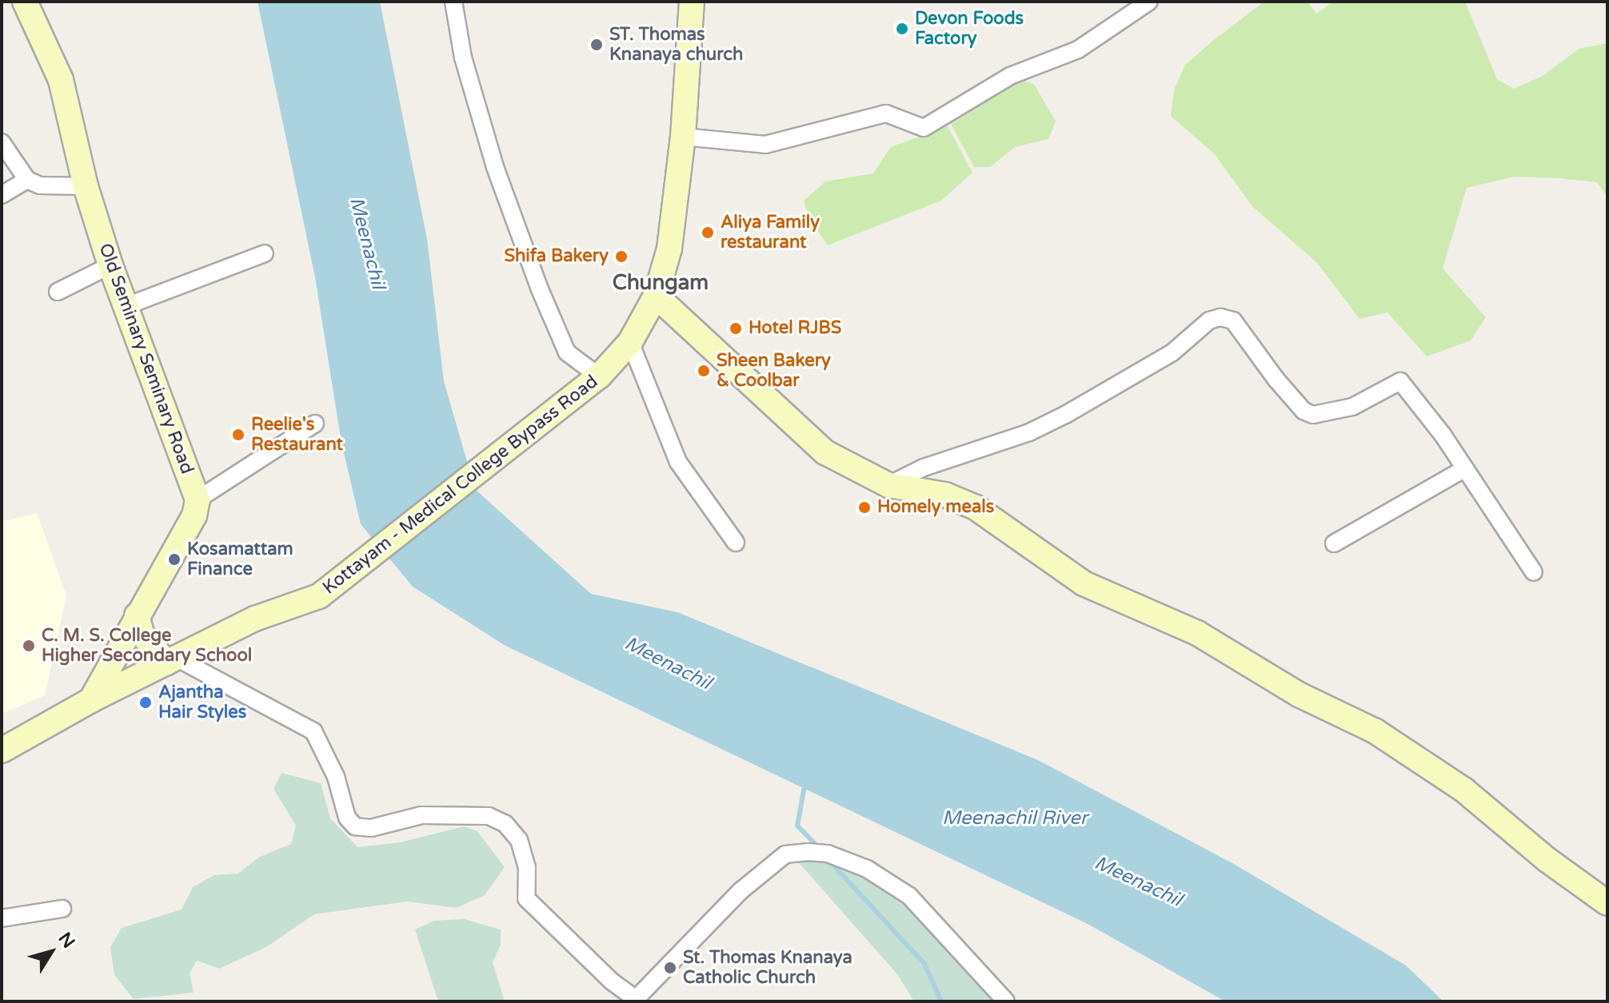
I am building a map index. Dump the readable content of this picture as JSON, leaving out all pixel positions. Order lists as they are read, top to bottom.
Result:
{
  "streets": {
    "main road": ["Old Seminary Seminary Road", "Kottayam - Medical College Bypass Road"]
  },
  "districts": ["Chungam"],
  "water": ["Meenachil", "Meenachil River"],
  "places": [
    "Devon Foods Factory",
    "ST. Thomas Knanaya church",
    "Aliya Family restaurant",
    "Shifa Bakery",
    "Hotel RJBS",
    "Sheen Bakery & Coolbar",
    "Reelie's Restaurant",
    "Homely meals",
    "Kosamattam Finance",
    "C. M. S. College Higher Secondary School",
    "Ajantha Hair Styles",
    "St. Thomas Knanaya Catholic Church"
  ],
  "north": "top right"
}
